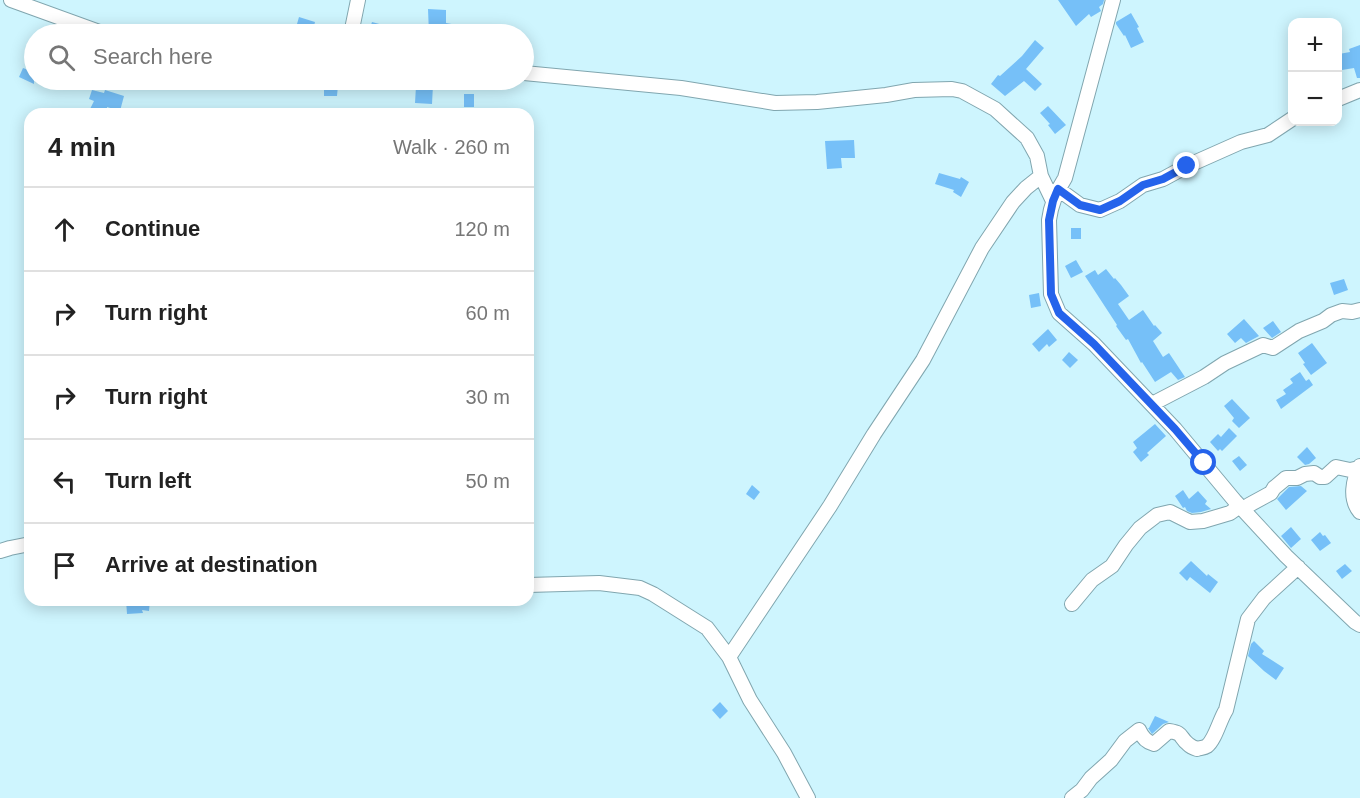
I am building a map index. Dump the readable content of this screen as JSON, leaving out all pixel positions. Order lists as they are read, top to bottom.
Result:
{
  "page": {
    "map_buttons": ["+", "−"],
    "search": "Search here",
    "heading": ["4 min", "Walk · 260 m"],
    "list": [
      ["Continue", "120 m"],
      ["Turn right", "60 m"],
      ["Turn right", "30 m"],
      ["Turn left", "50 m"],
      "Arrive at destination"
    ]
  }
}
